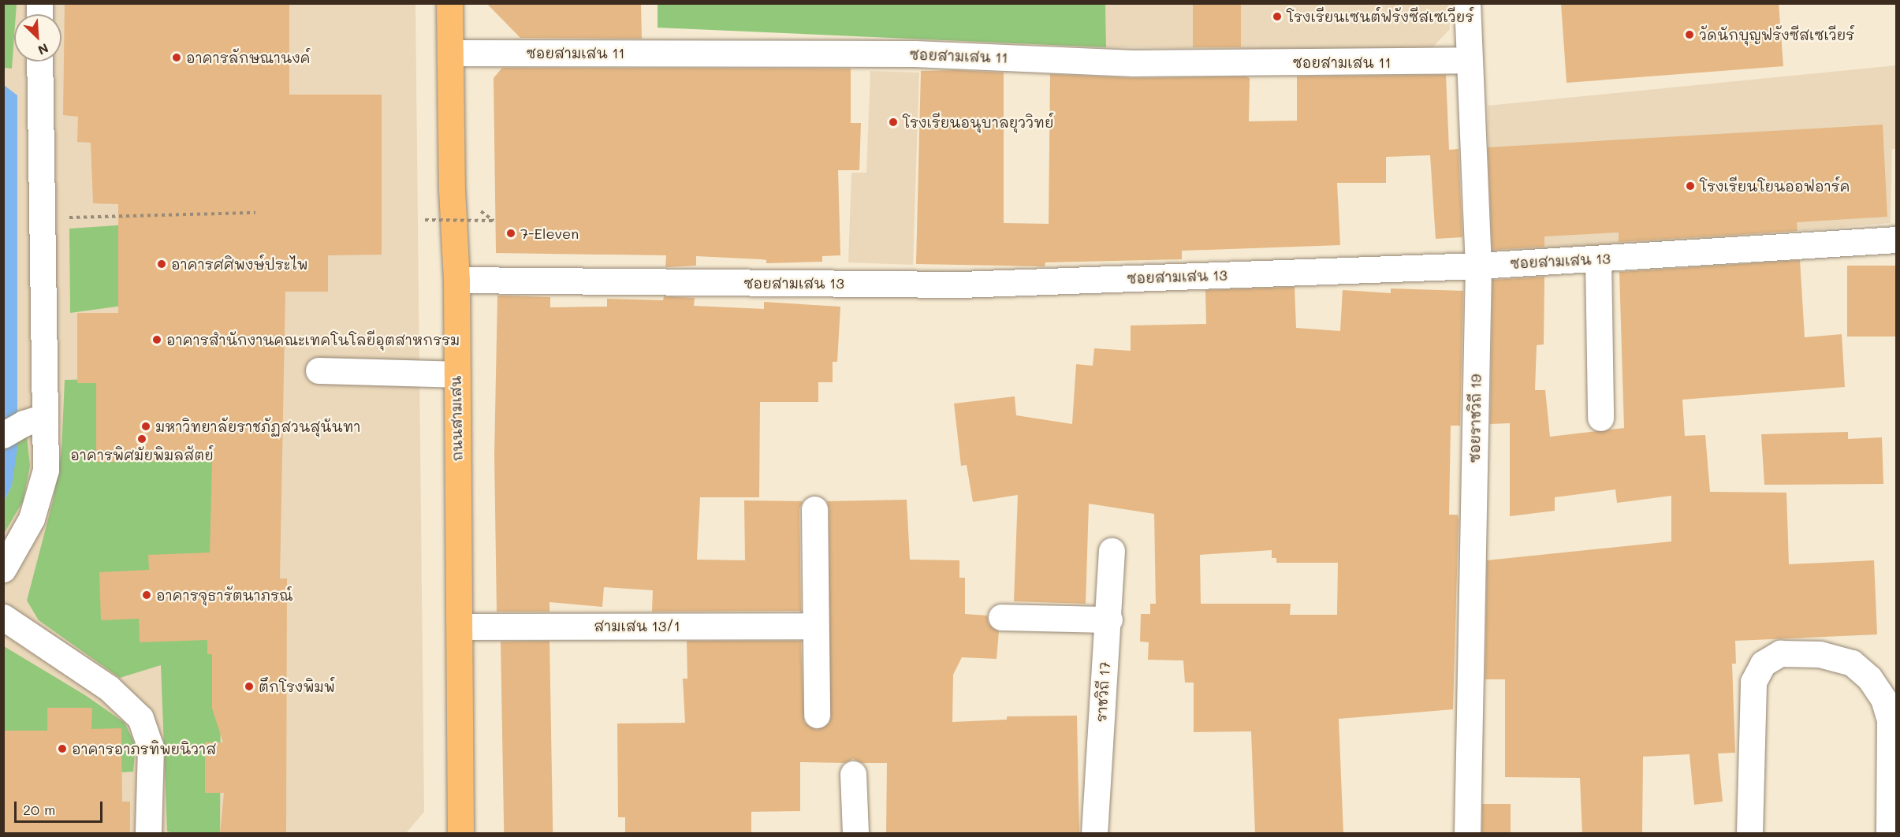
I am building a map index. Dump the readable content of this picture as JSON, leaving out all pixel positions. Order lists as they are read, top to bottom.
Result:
{
  "streets": {
    "main road": ["ถนนสามเสน"],
    "street": [
      "ซอยสามเสน 11",
      "ซอยสามเสน 13",
      "ซอยราชวิถี 19",
      "สามเสน 13/1",
      "ราชวิถี 17"
    ]
  },
  "crossings": [
    ["ซอยสามเสน 11", "ถนนสามเสน"],
    ["ซอยสามเสน 11", "ซอยราชวิถี 19"],
    ["ซอยสามเสน 13", "ถนนสามเสน"],
    ["ซอยสามเสน 13", "ซอยราชวิถี 19"],
    ["ถนนสามเสน", "สามเสน 13/1"]
  ],
  "places": [
    "โรงเรียนเซนต์ฟรังซีสเซเวียร์",
    "วัดนักบุญฟรังซีสเซเวียร์",
    "อาคารลักษณานงค์",
    "โรงเรียนอนุบาลยุววิทย์",
    "โรงเรียนโยนออฟอาร์ค",
    "7-Eleven",
    "อาคารศศิพงษ์ประไพ",
    "อาคารสำนักงานคณะเทคโนโลยีอุตสาหกรรม",
    "มหาวิทยาลัยราชภัฏสวนสุนันทา",
    "อาคารพิศมัยพิมลสัตย์",
    "อาคารจุธารัตนาภรณ์",
    "ตึกโรงพิมพ์",
    "อาคารอาภรทิพยนิวาส"
  ],
  "scale_bar": "20 m",
  "north": "bottom right"
}
